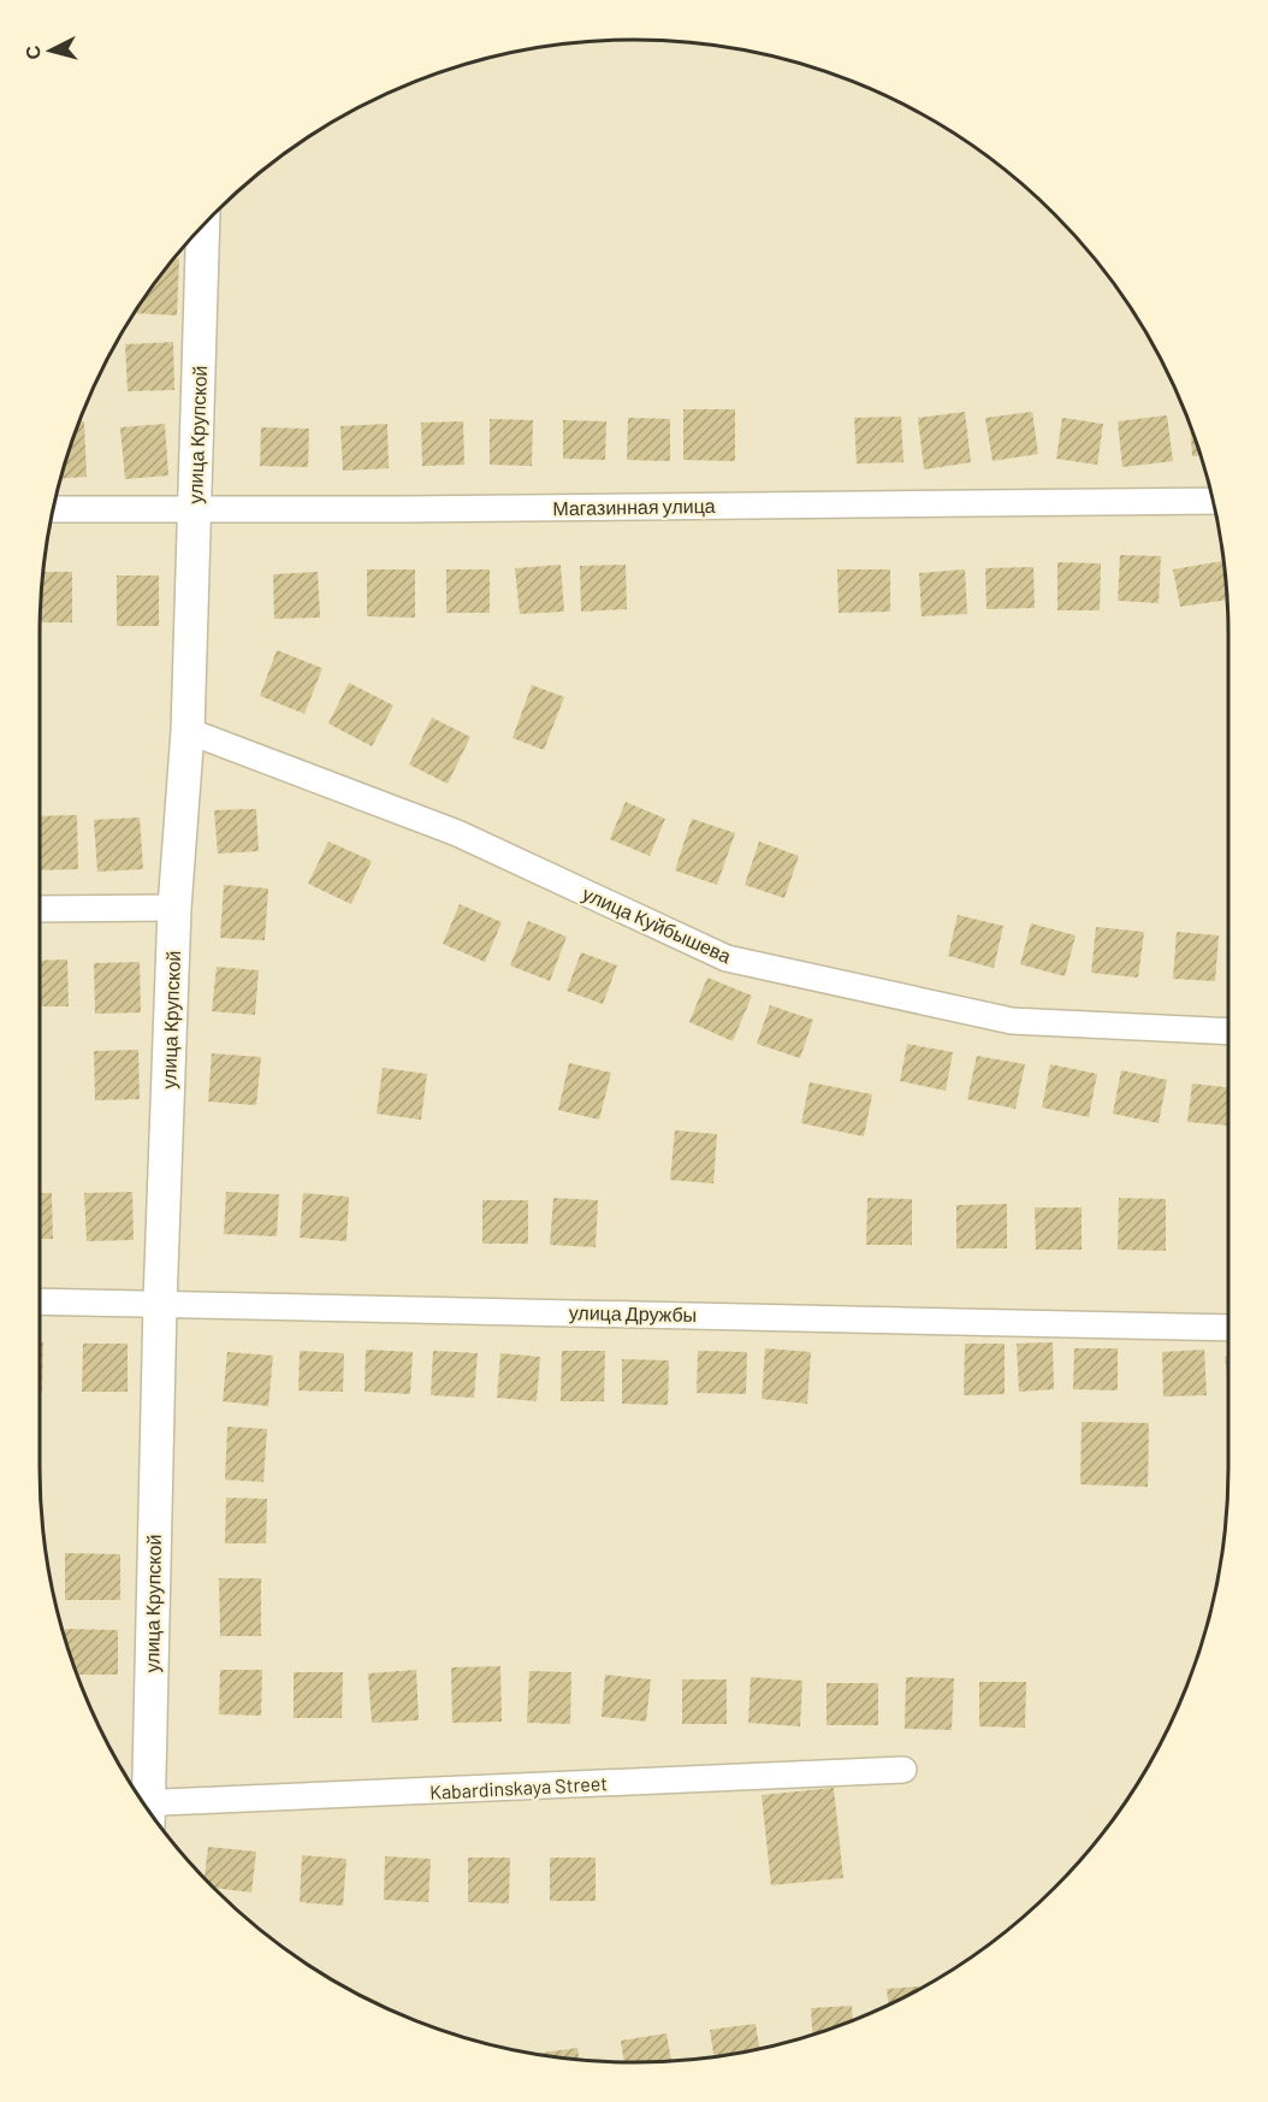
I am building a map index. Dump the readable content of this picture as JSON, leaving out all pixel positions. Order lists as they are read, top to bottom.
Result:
{
  "streets": {
    "street": [
      "улица Крупской",
      "Магазинная улица",
      "улица Куйбышева",
      "улица Дружбы",
      "Kabardinskaya Street"
    ]
  },
  "crossings": [
    ["улица Крупской", "Магазинная улица"],
    ["улица Крупской", "улица Куйбышева"],
    ["улица Крупской", "улица Дружбы"]
  ],
  "north": "left"
}
